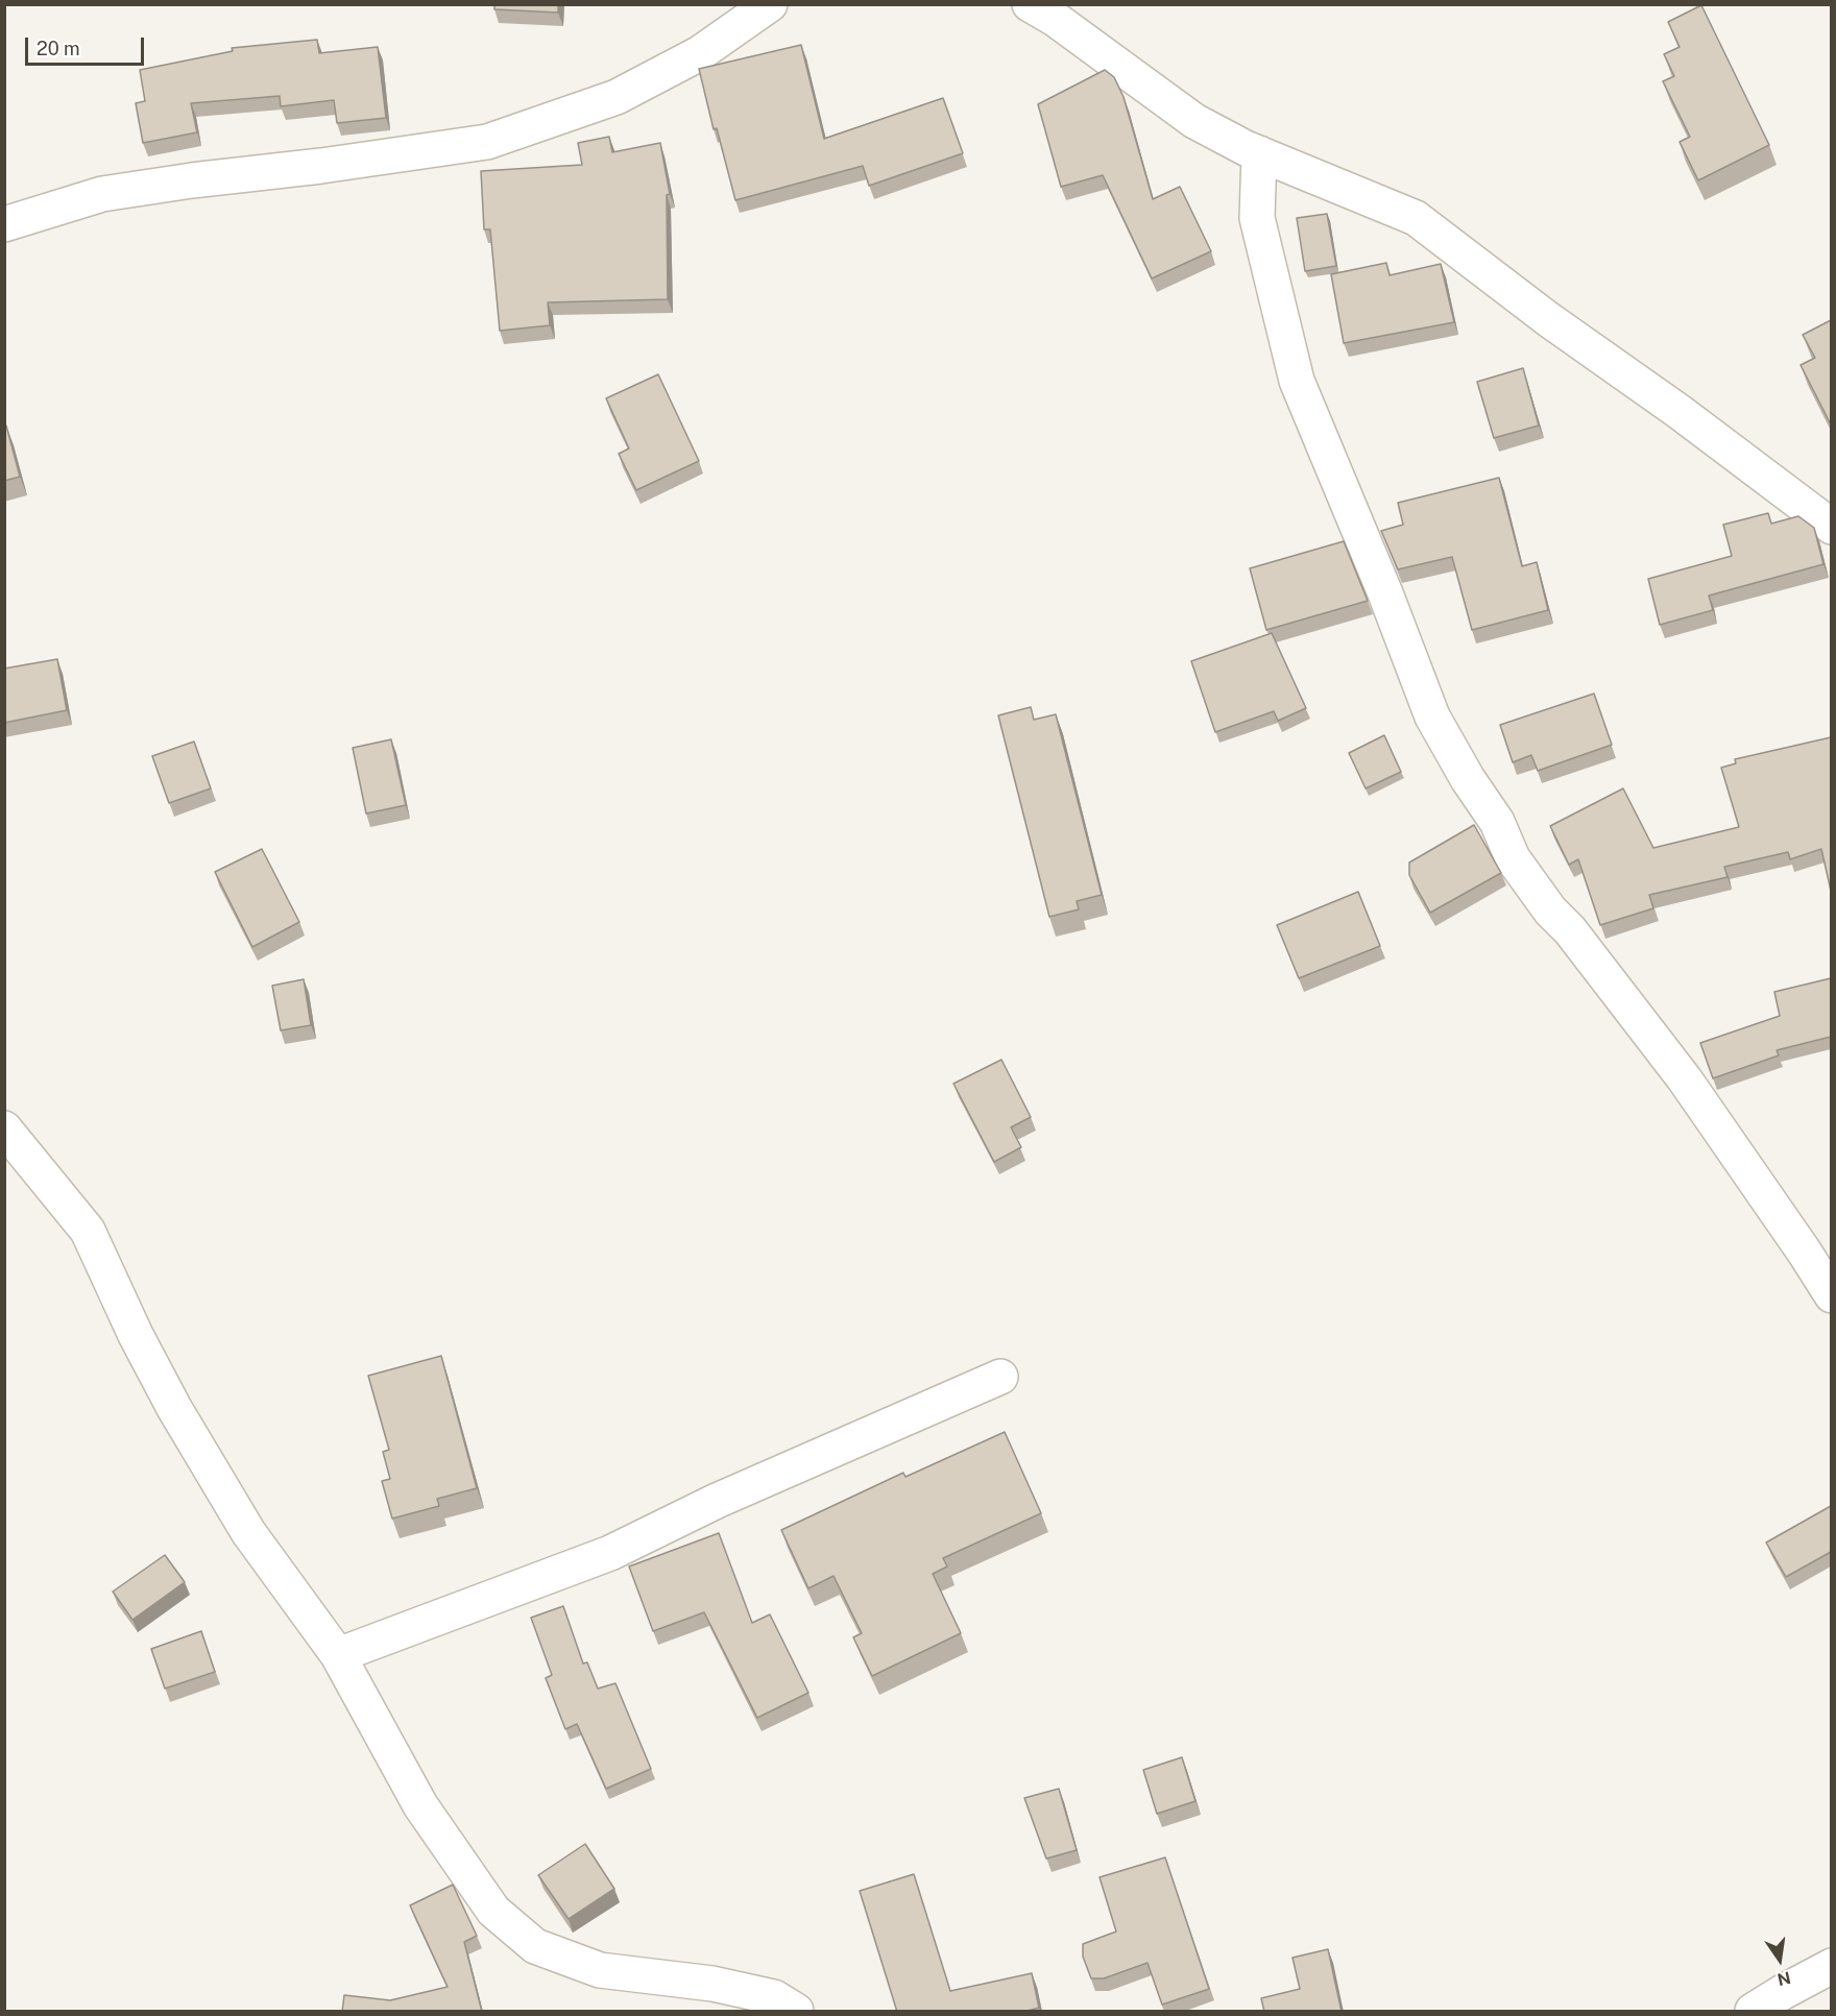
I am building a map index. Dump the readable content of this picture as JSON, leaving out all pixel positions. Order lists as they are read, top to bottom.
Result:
{
  "scale_bar": "20 m",
  "north": "bottom"
}
